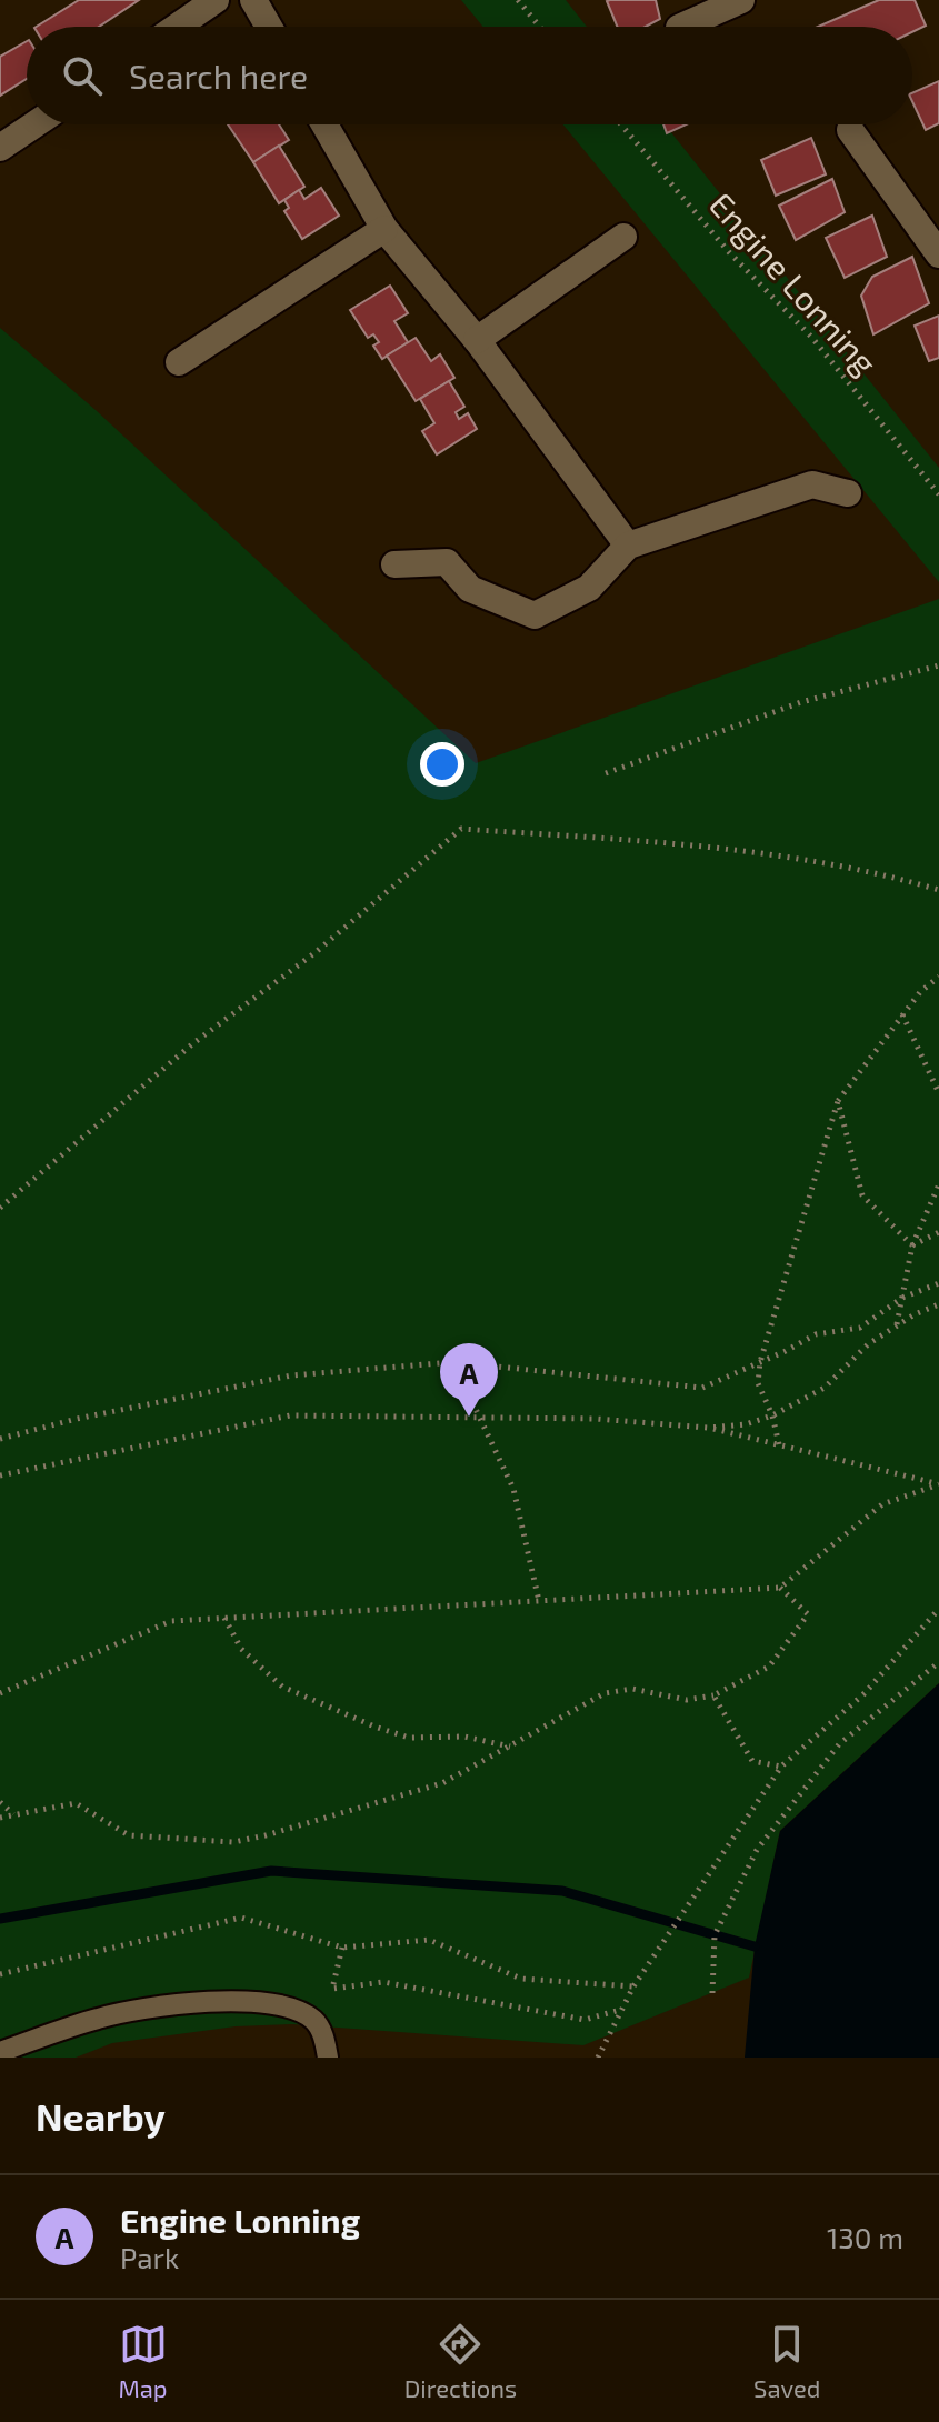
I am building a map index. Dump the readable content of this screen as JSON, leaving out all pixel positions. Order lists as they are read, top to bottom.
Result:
{
  "streets": {
    "path": ["Engine Lonning"]
  },
  "page": {
    "search": "Search here",
    "pins": "A",
    "heading": "Nearby",
    "list": [
      {
        "mark": "A",
        "name": "Engine Lonning",
        "note": "Park",
        "value": "130 m"
      }
    ],
    "nav": ["Map", "Directions", "Saved"]
  }
}
